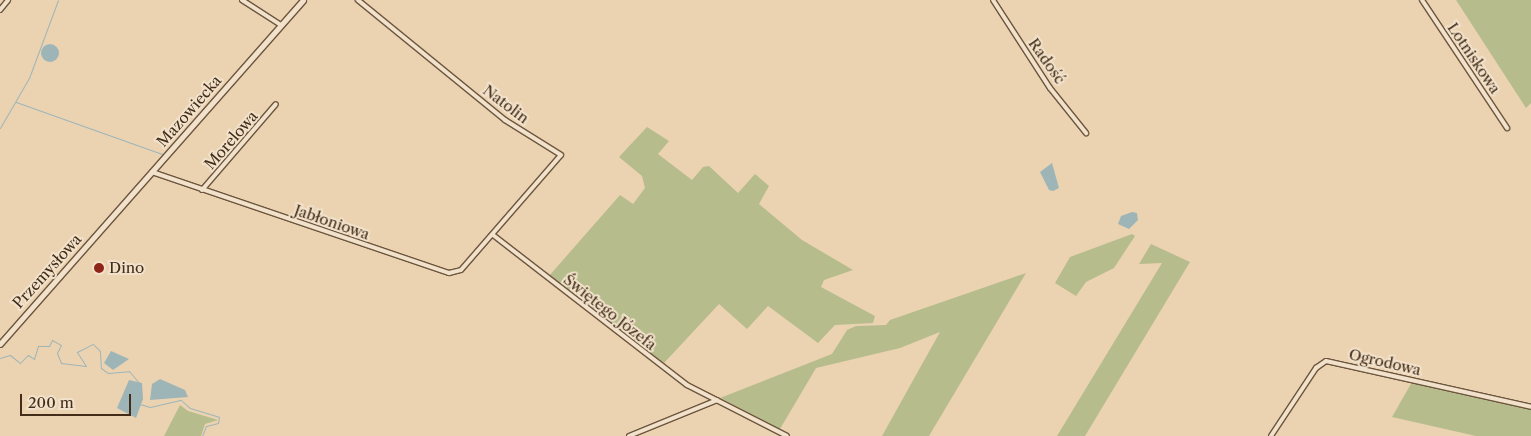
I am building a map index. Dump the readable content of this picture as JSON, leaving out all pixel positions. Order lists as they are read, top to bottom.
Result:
{
  "streets": {
    "street": [
      "Lotniskowa",
      "Radość",
      "Natolin",
      "Mazowiecka",
      "Morelowa",
      "Jabłoniowa",
      "Przemysłowa",
      "Świętego Józefa",
      "Ogrodowa"
    ]
  },
  "crossings": [
    ["Natolin", "Jabłoniowa"],
    ["Natolin", "Świętego Józefa"],
    ["Mazowiecka", "Jabłoniowa"],
    ["Mazowiecka", "Przemysłowa"],
    ["Morelowa", "Jabłoniowa"],
    ["Jabłoniowa", "Świętego Józefa"]
  ],
  "places": ["Dino"],
  "scale_bar": "200 m"
}
